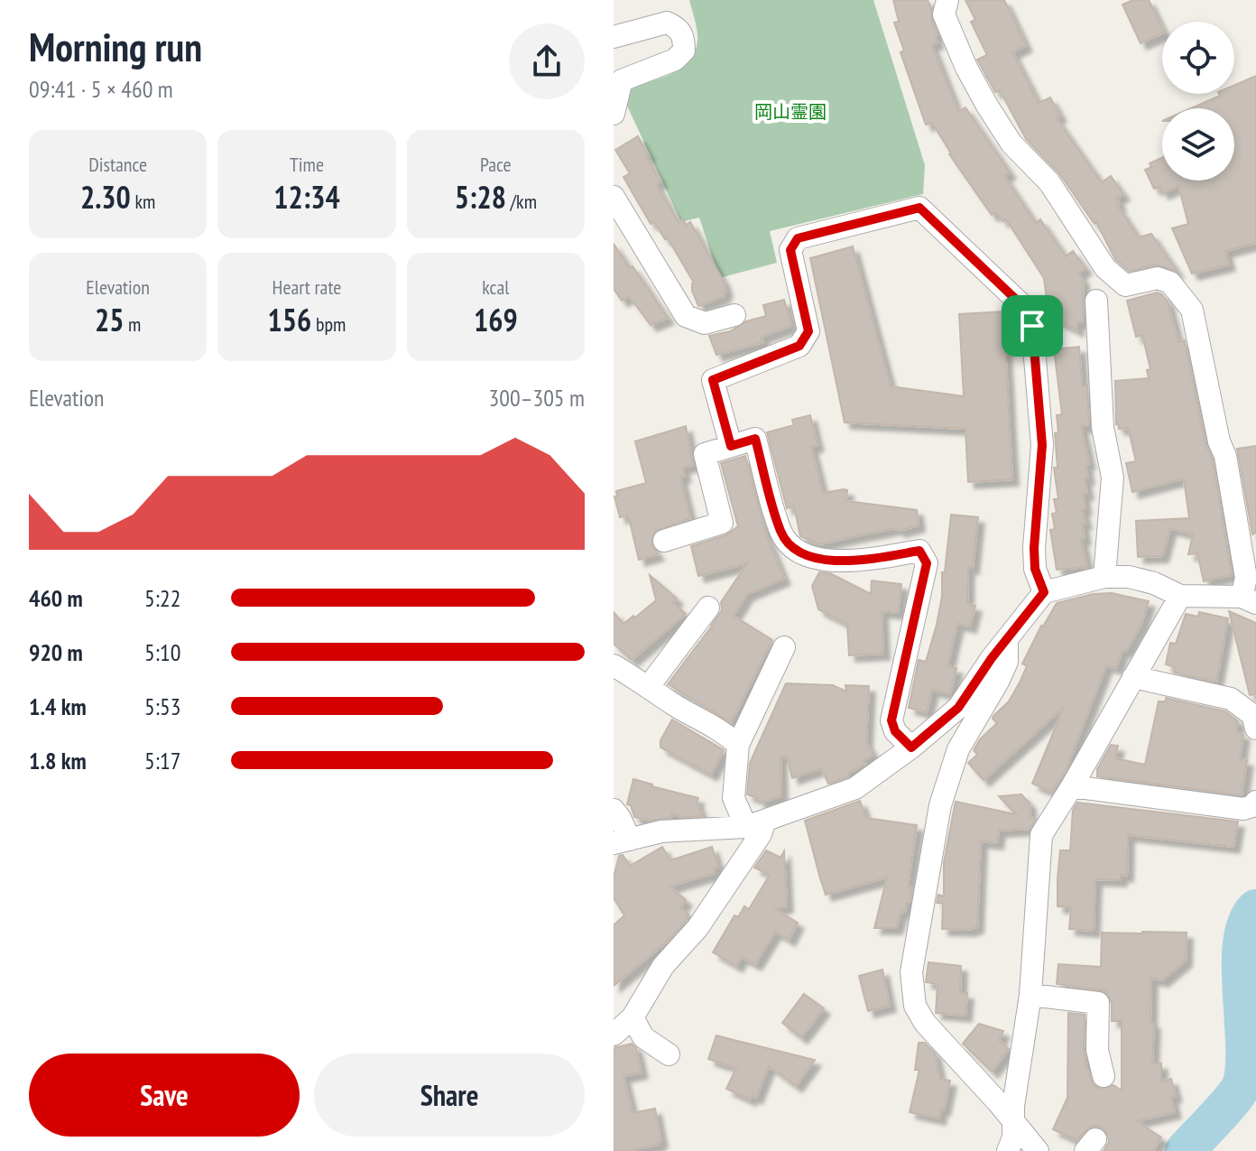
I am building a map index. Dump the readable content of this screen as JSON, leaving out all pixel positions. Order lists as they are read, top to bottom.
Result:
{
  "parks": ["岡山霊園"],
  "page": {
    "heading": ["Morning run", "09:41 · 5 × 460 m"],
    "stats": [
      ["Distance", "2.30 km"],
      ["Time", "12:34"],
      ["Pace", "5:28 /km"],
      ["Elevation", "25 m"],
      ["Heart rate", "156 bpm"],
      ["kcal", "169"]
    ],
    "chart": ["Elevation", "300–305 m"],
    "list": [
      {
        "name": "460 m",
        "note": "5:22"
      },
      {
        "name": "920 m",
        "note": "5:10"
      },
      {
        "name": "1.4 km",
        "note": "5:53"
      },
      {
        "name": "1.8 km",
        "note": "5:17"
      }
    ],
    "buttons": ["Save", "Share"]
  }
}
